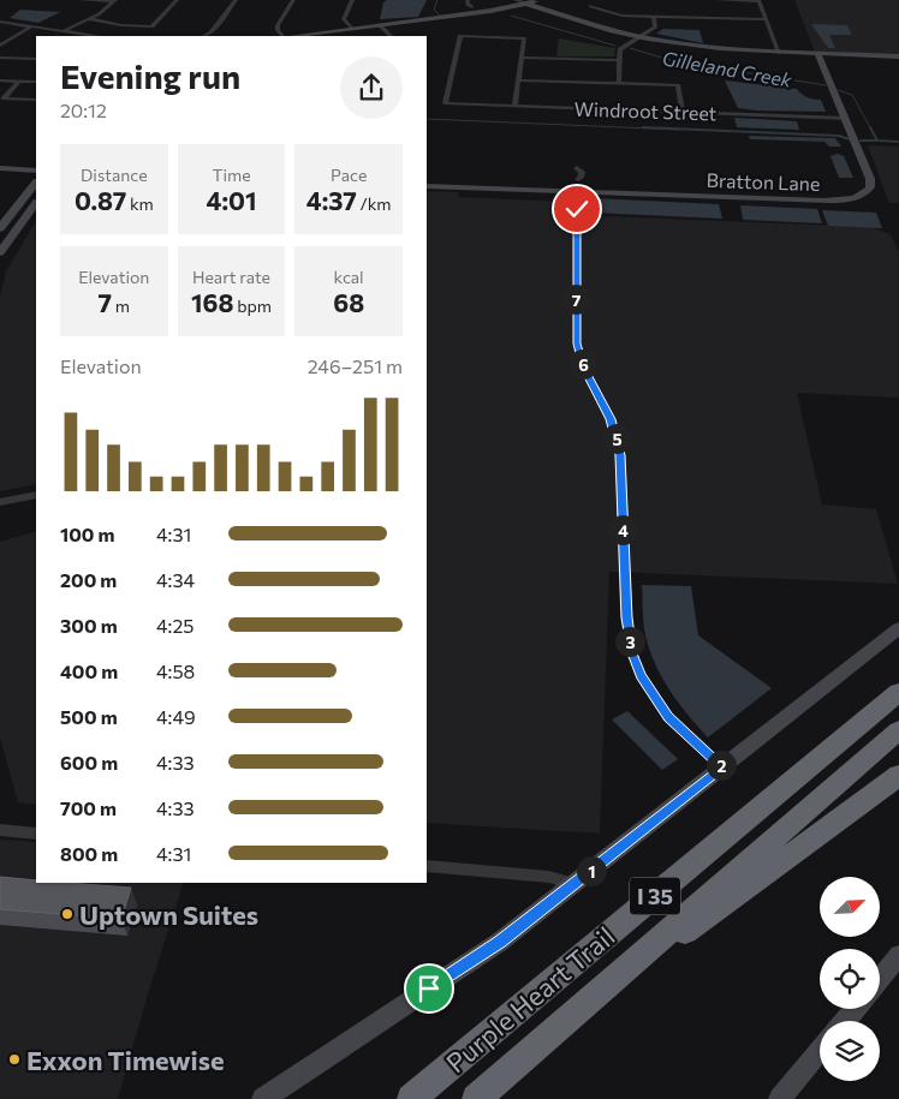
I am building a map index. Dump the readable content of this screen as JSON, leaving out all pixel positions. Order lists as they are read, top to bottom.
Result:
{
  "streets": {
    "highway": ["I 35", "Purple Heart Trail"],
    "street": ["Windroot Street", "Bratton Lane"]
  },
  "crossings": [
    ["Windroot Street", "Bratton Lane"]
  ],
  "water": ["Gilleland Creek"],
  "places": ["Uptown Suites", "Exxon Timewise"],
  "north": "top right",
  "page": {
    "heading": ["Evening run", "20:12"],
    "stats": [
      ["Distance", "0.87 km"],
      ["Time", "4:01"],
      ["Pace", "4:37 /km"],
      ["Elevation", "7 m"],
      ["Heart rate", "168 bpm"],
      ["kcal", "68"]
    ],
    "pins": [
      "7",
      "6",
      "5",
      "4",
      "3",
      "2",
      "1"
    ],
    "chart": ["Elevation", "246–251 m"],
    "list": [
      {
        "name": "100 m",
        "note": "4:31"
      },
      {
        "name": "200 m",
        "note": "4:34"
      },
      {
        "name": "300 m",
        "note": "4:25"
      },
      {
        "name": "400 m",
        "note": "4:58"
      },
      {
        "name": "500 m",
        "note": "4:49"
      },
      {
        "name": "600 m",
        "note": "4:33"
      },
      {
        "name": "700 m",
        "note": "4:33"
      },
      {
        "name": "800 m",
        "note": "4:31"
      }
    ]
  }
}
